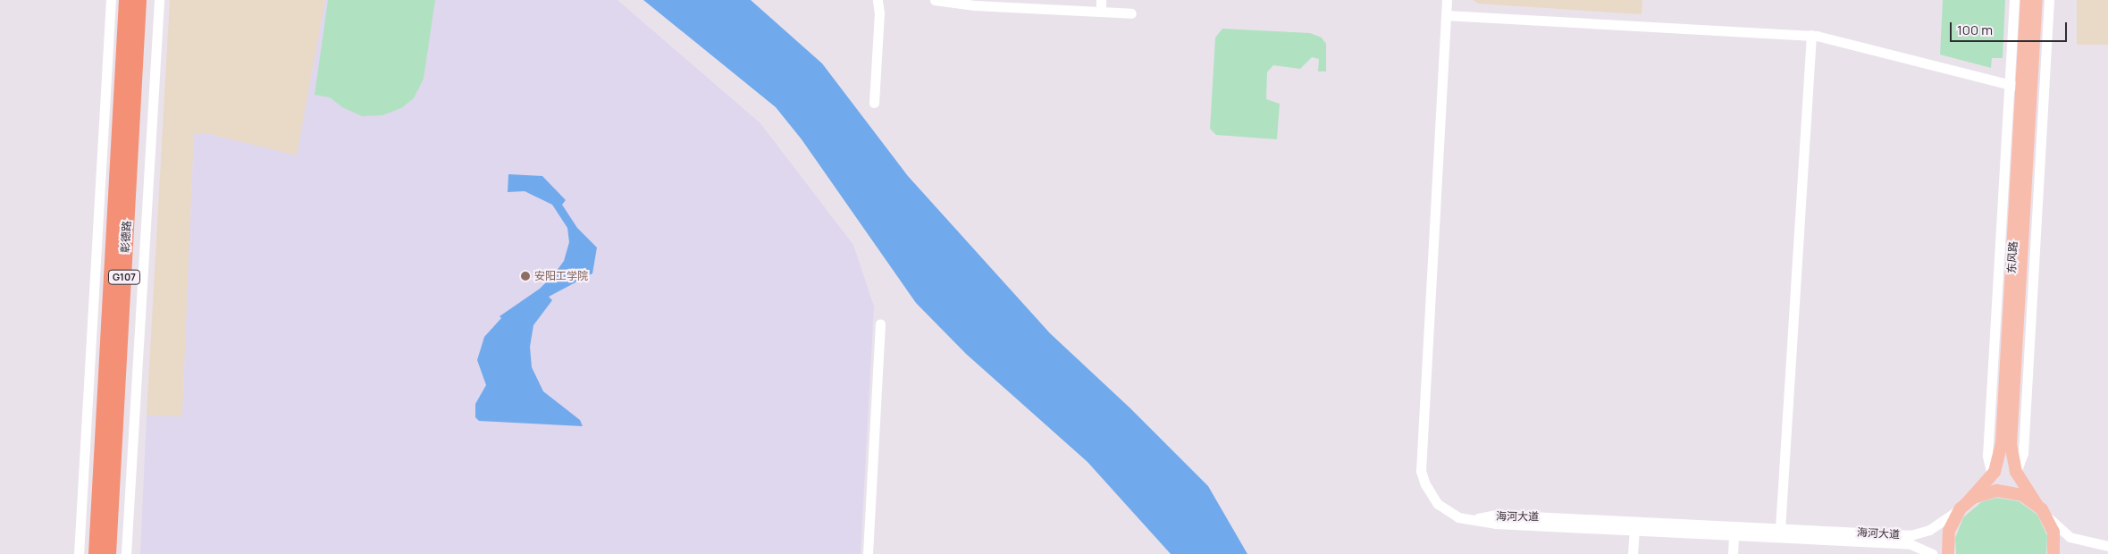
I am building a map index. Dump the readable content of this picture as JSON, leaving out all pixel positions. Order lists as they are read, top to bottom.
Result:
{
  "streets": {
    "highway": ["彰德路", "G107"],
    "main road": ["东风路"],
    "street": ["海河大道"]
  },
  "crossings": [
    ["东风路", "海河大道"]
  ],
  "places": ["安阳工学院"],
  "scale_bar": "100 m"
}
